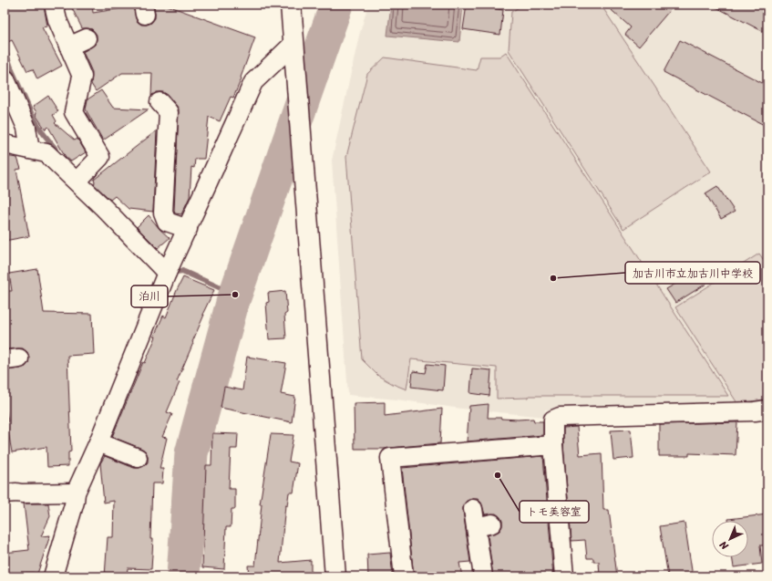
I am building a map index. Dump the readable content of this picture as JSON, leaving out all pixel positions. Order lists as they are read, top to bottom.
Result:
{
  "places": ["加古川市立加古川中学校", "泊川", "トモ美容室"],
  "north": "bottom left"
}
